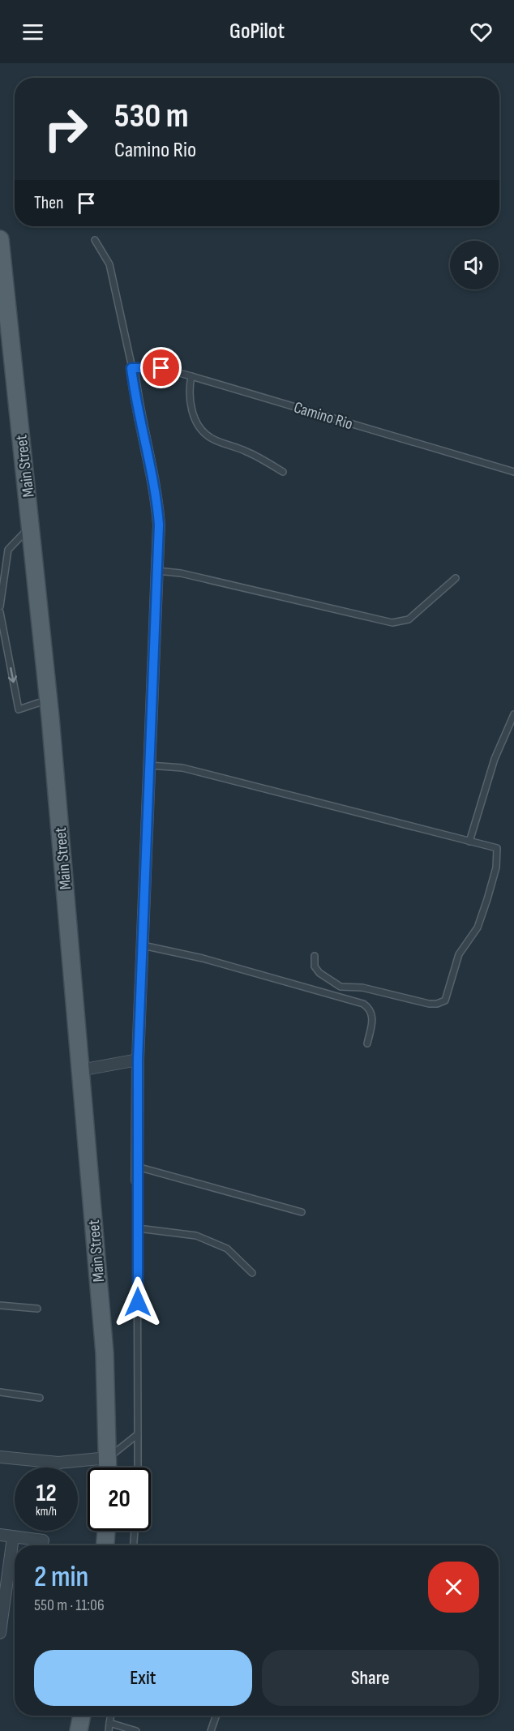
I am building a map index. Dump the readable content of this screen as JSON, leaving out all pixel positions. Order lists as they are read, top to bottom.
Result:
{
  "streets": {
    "main road": ["Main Street"],
    "lane": ["Camino Rio"]
  },
  "page": {
    "header": "GoPilot",
    "turn": ["530 m", "Camino Rio"],
    "then": "Then",
    "speed": "12 km/h",
    "limit": "20",
    "heading": ["2 min", "550 m · 11:06"],
    "buttons": ["Exit", "Share"]
  }
}
